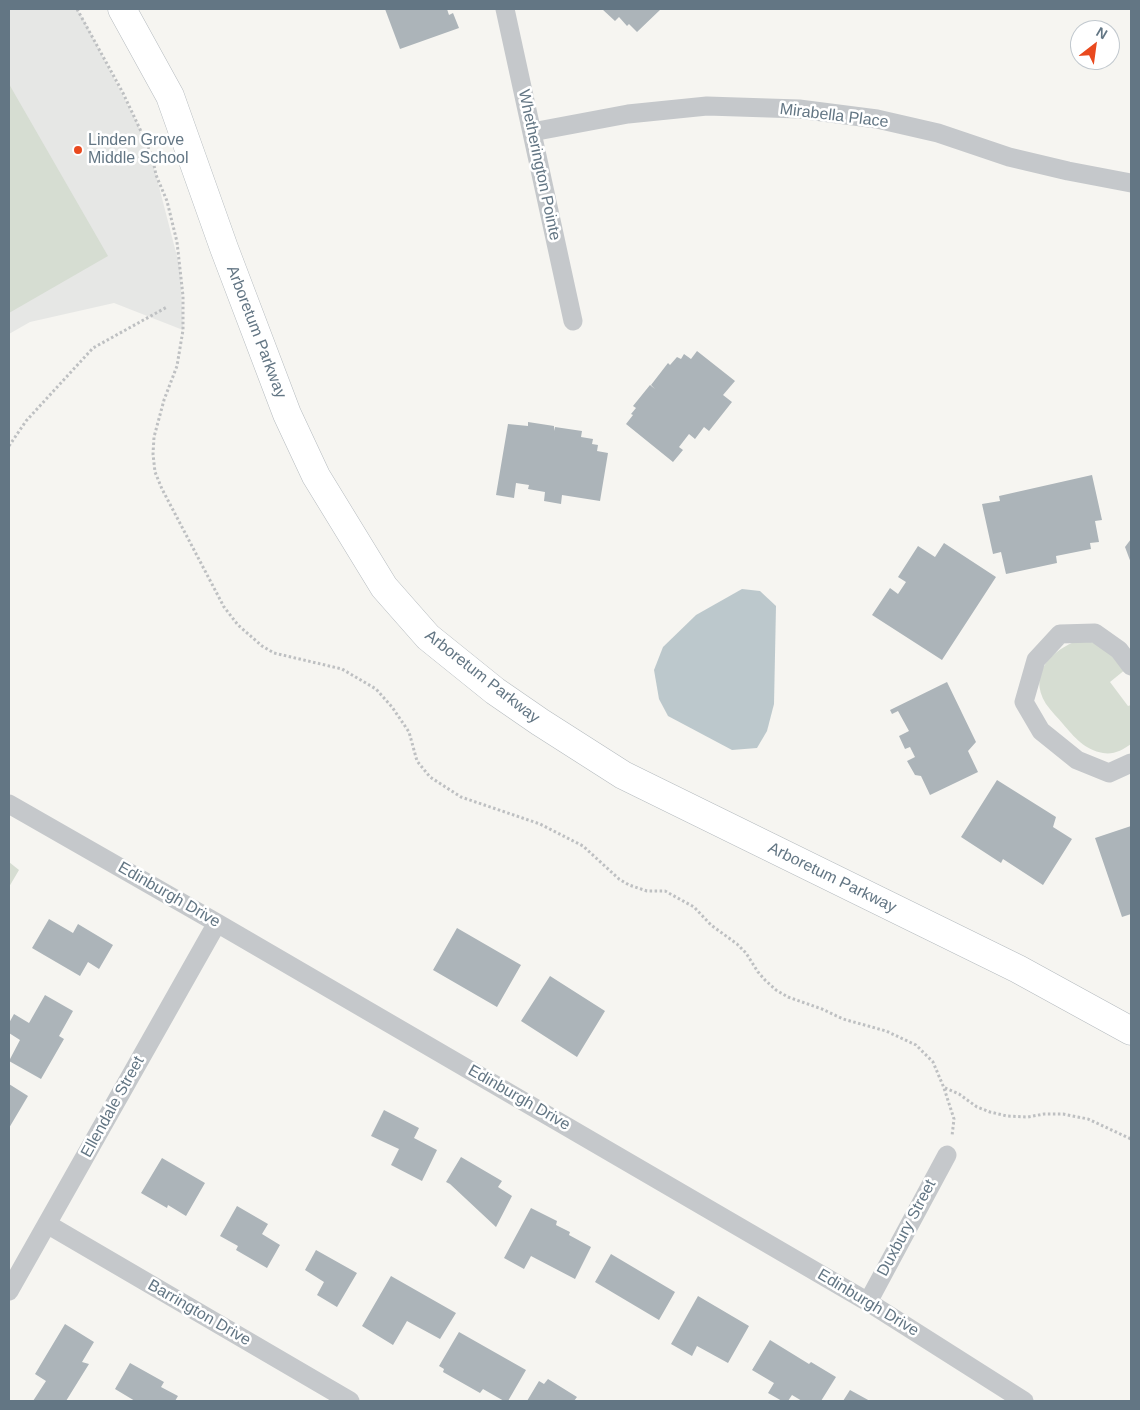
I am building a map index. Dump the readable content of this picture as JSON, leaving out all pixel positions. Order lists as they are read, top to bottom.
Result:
{
  "streets": {
    "street": [
      "Mirabella Place",
      "Whetherington Pointe",
      "Arboretum Parkway",
      "Edinburgh Drive",
      "Ellendale Street",
      "Duxbury Street",
      "Barrington Drive"
    ]
  },
  "crossings": [
    ["Mirabella Place", "Whetherington Pointe"],
    ["Edinburgh Drive", "Ellendale Street"],
    ["Edinburgh Drive", "Duxbury Street"],
    ["Ellendale Street", "Barrington Drive"]
  ],
  "places": ["Linden Grove Middle School"],
  "north": "top right"
}
